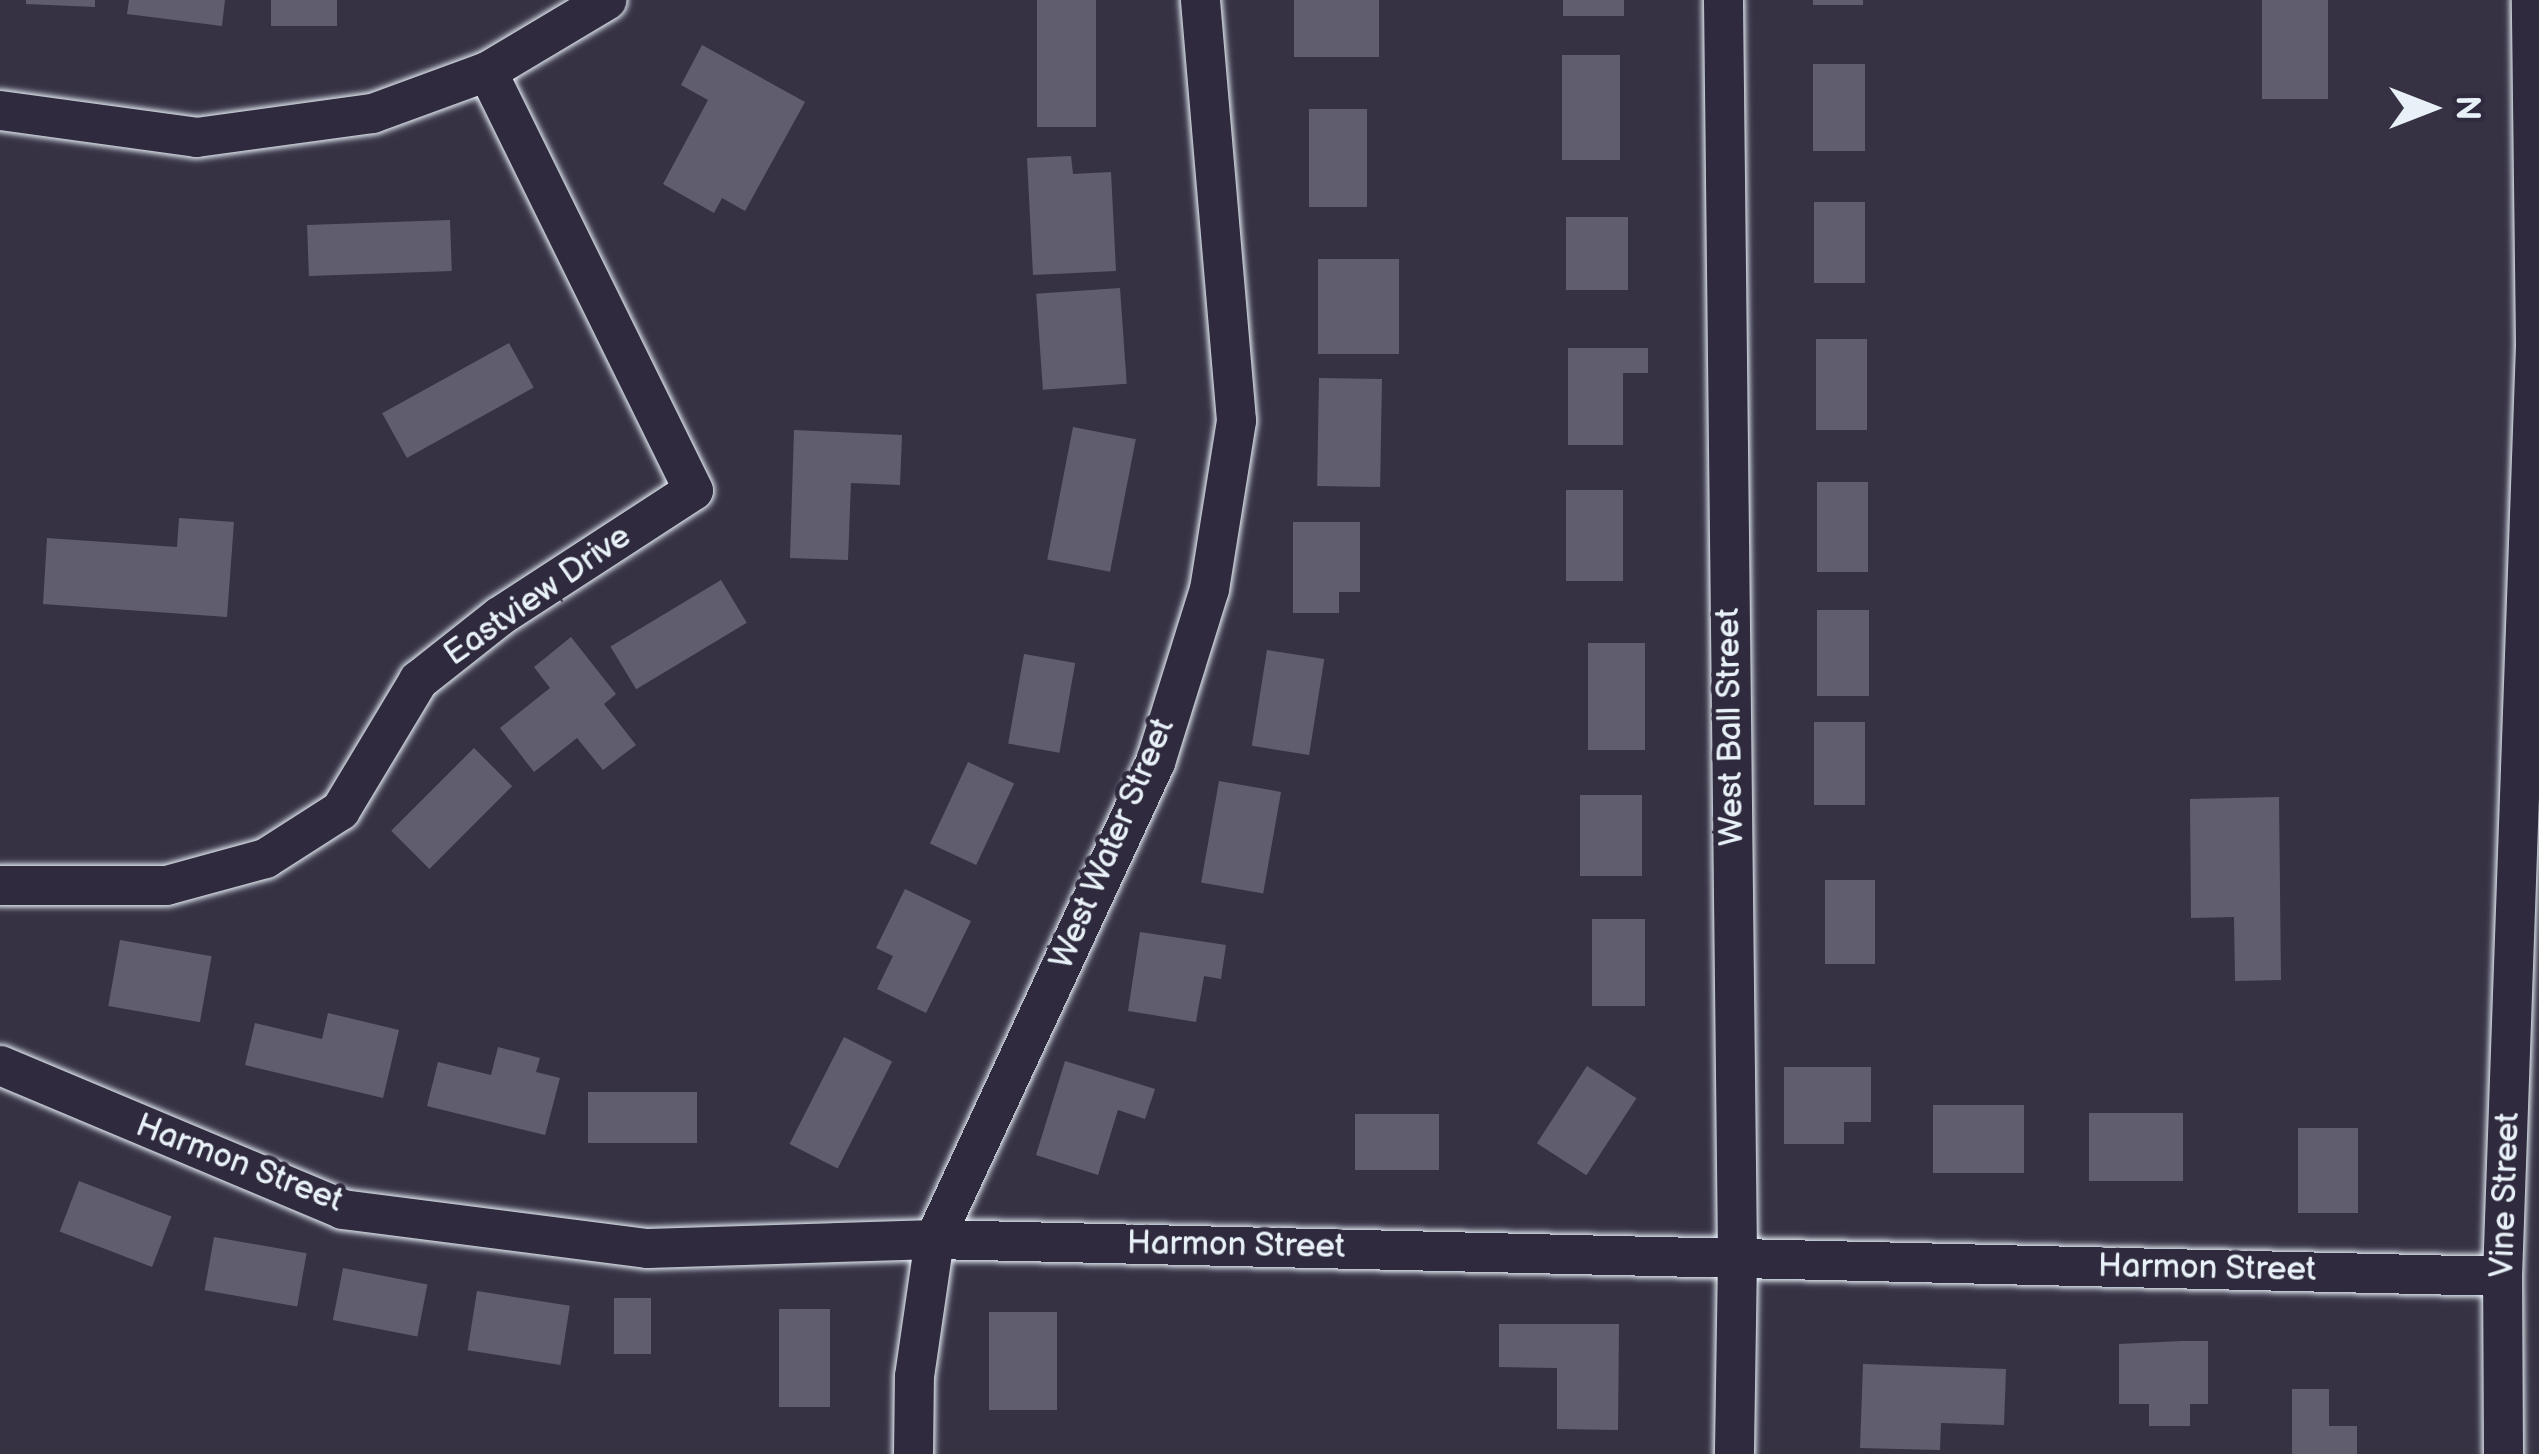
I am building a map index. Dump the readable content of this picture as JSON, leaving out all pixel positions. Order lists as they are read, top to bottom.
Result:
{
  "streets": {
    "street": [
      "Eastview Drive",
      "West Ball Street",
      "West Water Street",
      "Harmon Street",
      "Vine Street"
    ]
  },
  "crossings": [
    ["West Ball Street", "Harmon Street"],
    ["West Water Street", "Harmon Street"],
    ["Harmon Street", "Vine Street"]
  ],
  "north": "right"
}
